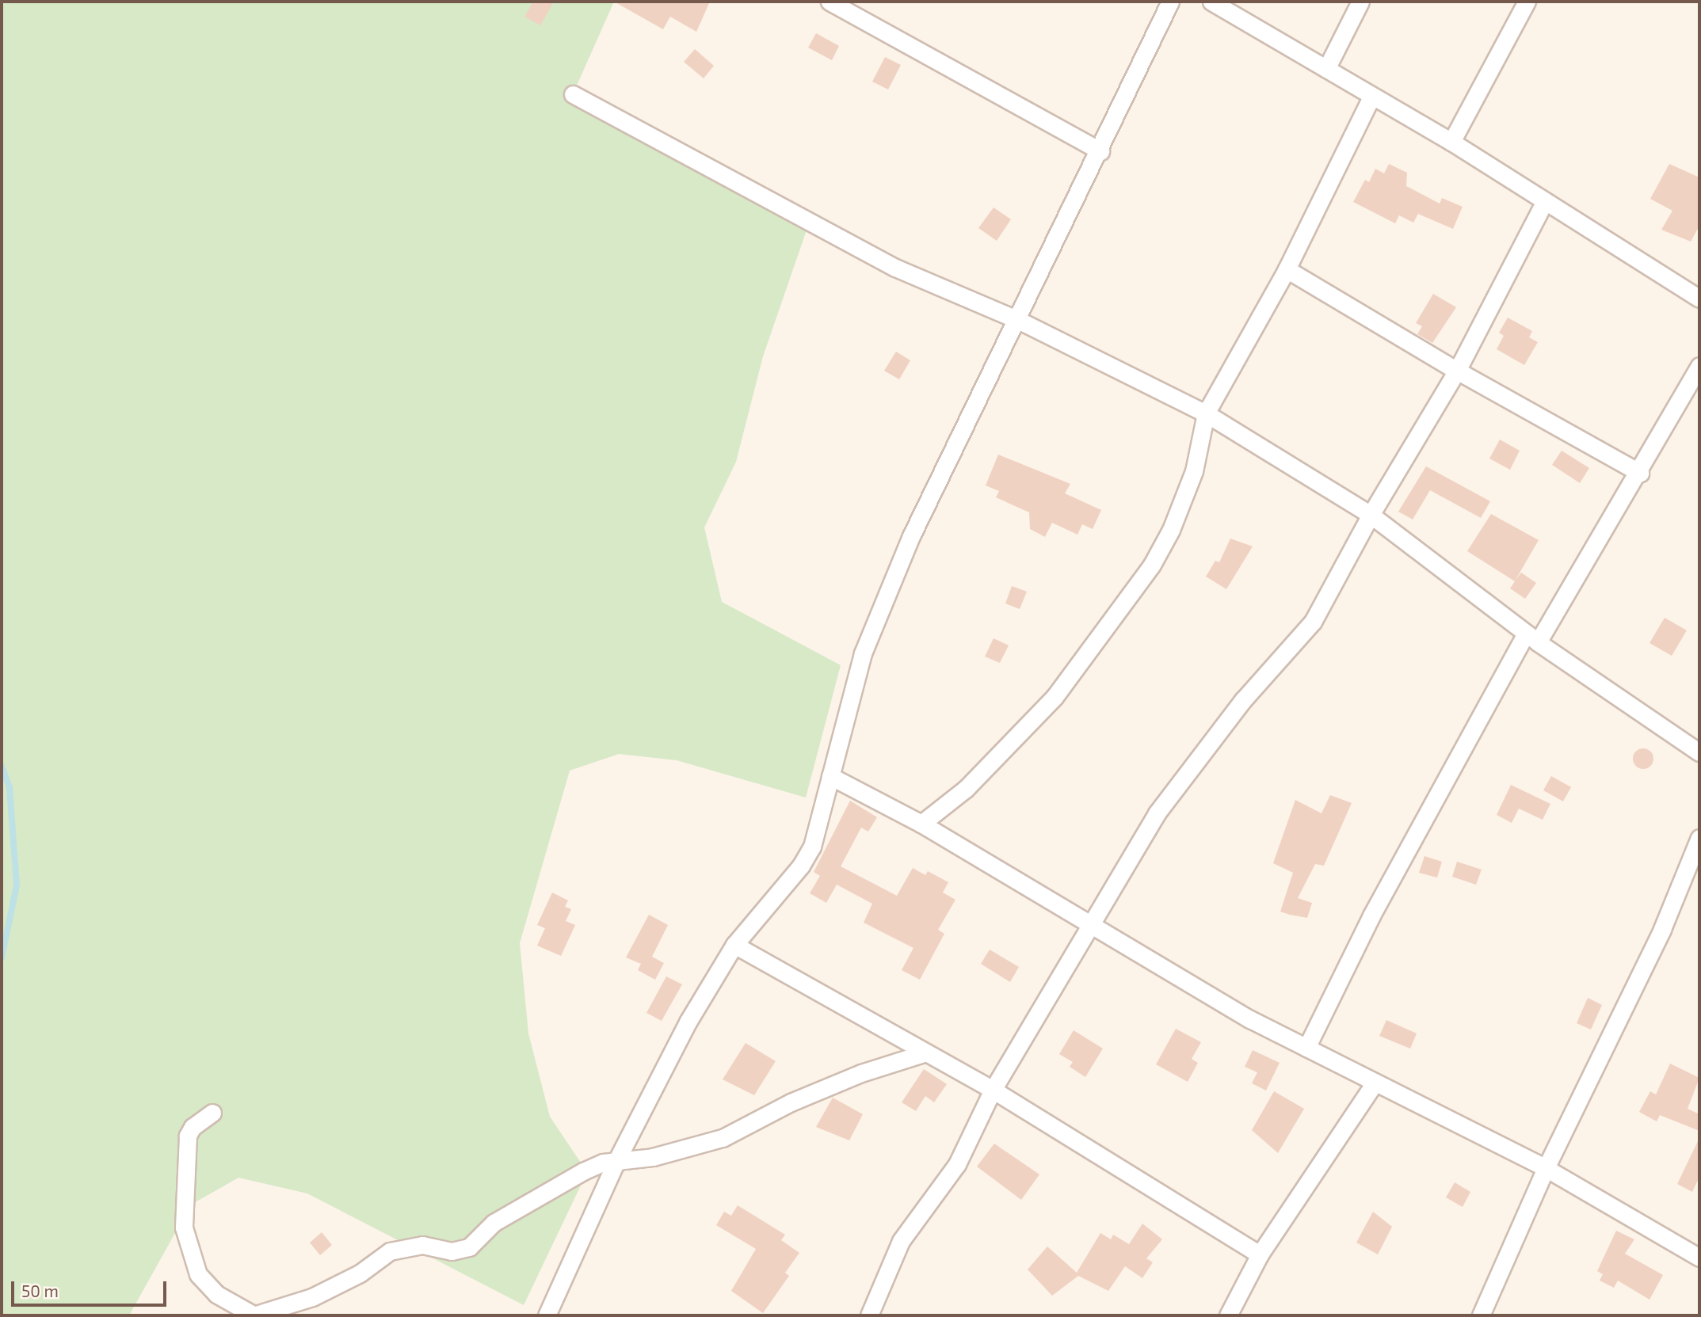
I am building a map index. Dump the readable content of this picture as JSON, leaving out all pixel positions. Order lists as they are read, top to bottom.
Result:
{
  "scale_bar": "50 m"
}
